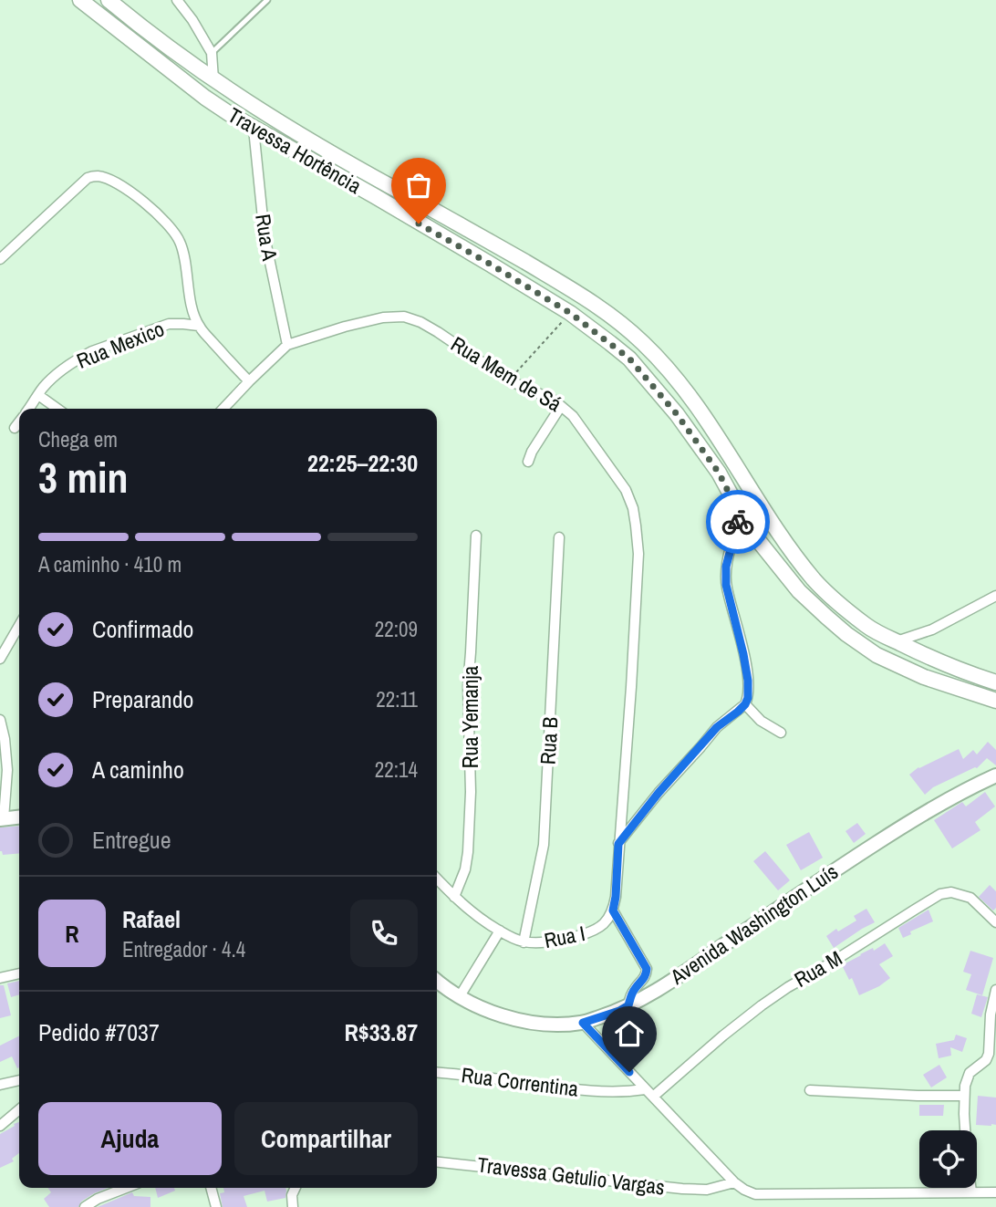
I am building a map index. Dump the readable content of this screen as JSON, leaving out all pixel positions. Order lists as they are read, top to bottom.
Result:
{
  "streets": {
    "main road": ["Travessa Hortência", "Avenida Washington Luís"],
    "street": [
      "Rua A",
      "Rua Mexico",
      "Rua Mem de Sá",
      "Rua Yemanja",
      "Rua B",
      "Rua I",
      "Rua M",
      "Rua Correntina",
      "Travessa Getulio Vargas"
    ]
  },
  "crossings": [
    ["Travessa Hortência", "Rua A"],
    ["Rua A", "Rua Mem de Sá"],
    ["Rua Yemanja", "Rua I"],
    ["Rua B", "Rua I"]
  ],
  "page": {
    "heading": ["3 min", "Chega em", "22:25–22:30"],
    "panel": [
      "Rafael",
      "Entregador · 4.4",
      "Pedido #7037",
      "R$33.87"
    ],
    "bar": "A caminho · 410 m",
    "list": [
      ["Confirmado", "22:09"],
      ["Preparando", "22:11"],
      ["A caminho", "22:14"],
      "Entregue"
    ],
    "round": "R",
    "buttons": ["Ajuda", "Compartilhar"]
  }
}
